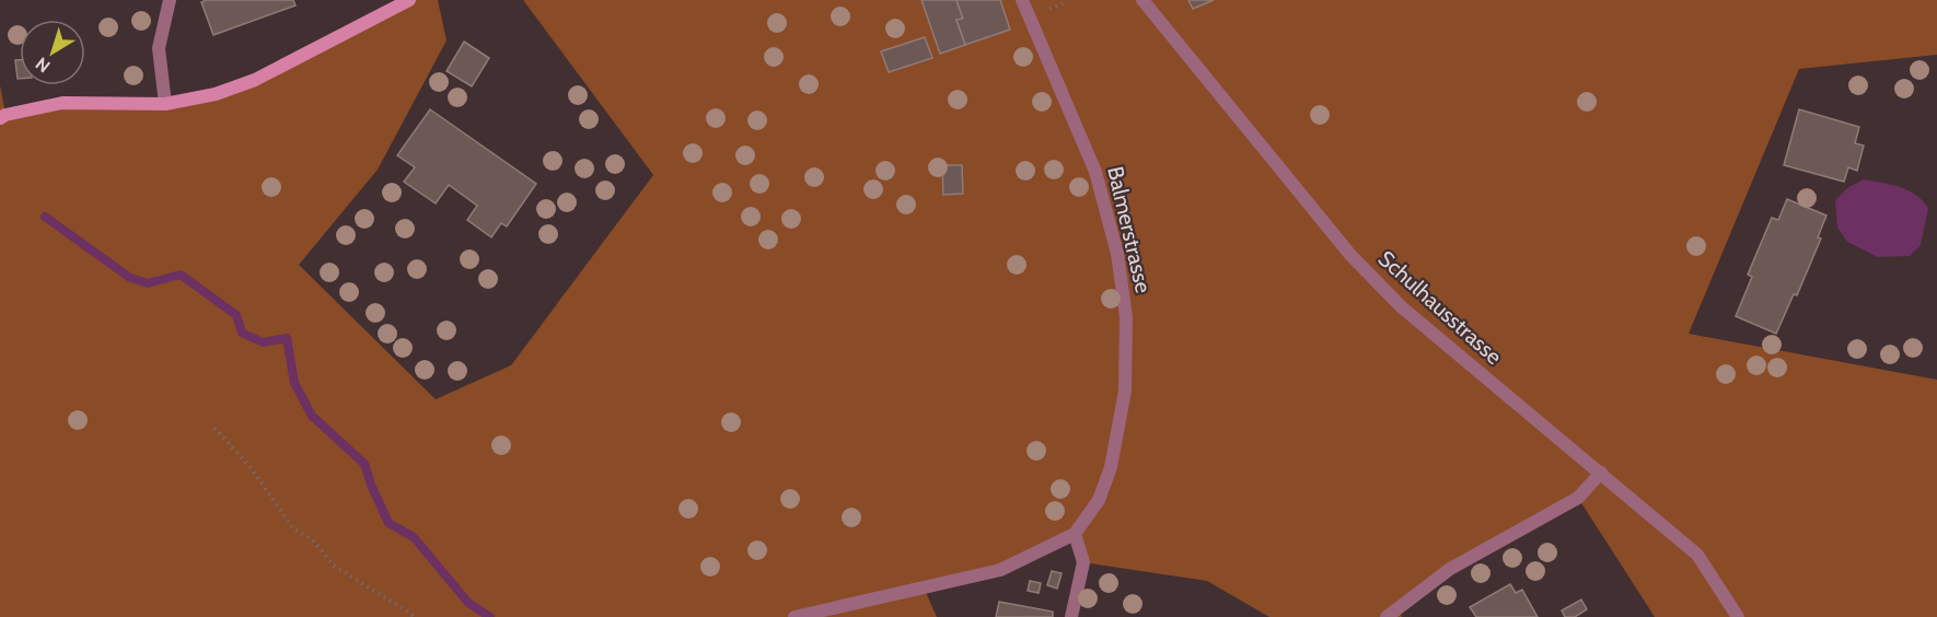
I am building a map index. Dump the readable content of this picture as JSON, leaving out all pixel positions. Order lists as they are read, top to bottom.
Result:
{
  "streets": {
    "street": ["Balmerstrasse", "Schulhausstrasse"]
  },
  "north": "bottom left"
}
